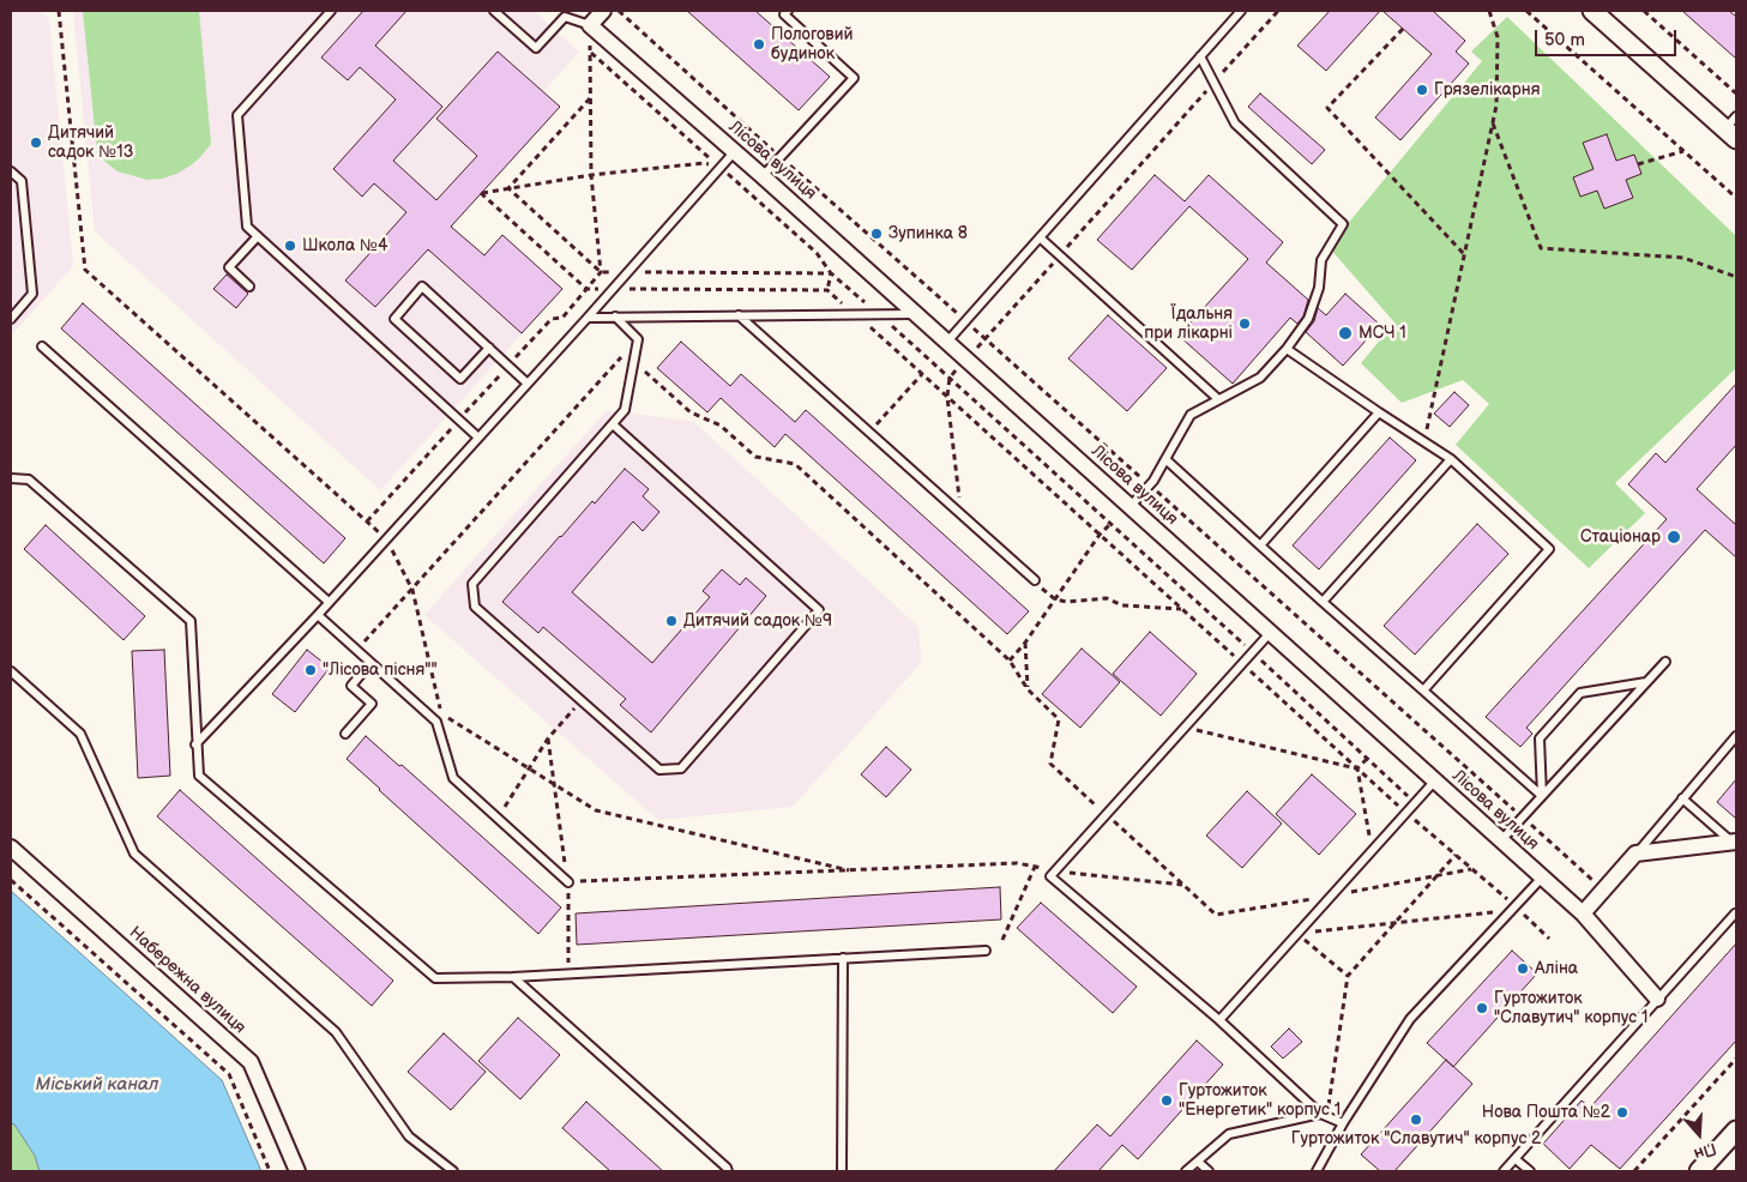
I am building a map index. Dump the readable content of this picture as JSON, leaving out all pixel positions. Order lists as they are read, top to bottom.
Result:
{
  "streets": {
    "street": ["Лісова вулиця", "Набережна вулиця"]
  },
  "water": ["Міський канал"],
  "places": [
    "Пологовий будинок",
    "Грязелікарня",
    "Дитячий садок №13",
    "Зупинка 8",
    "Школа №4",
    "Їдальня при лікарні",
    "МСЧ 1",
    "Стаціонар",
    "Дитячий садок №9",
    "\"Лісова пісня\"\"",
    "Аліна",
    "Гуртожиток \"Славутич\" корпус 1",
    "Гуртожиток \"Енергетик\" корпус 1",
    "Нова Пошта №2",
    "Гуртожиток \"Славутич\" корпус 2"
  ],
  "scale_bar": "50 m",
  "north": "bottom"
}
